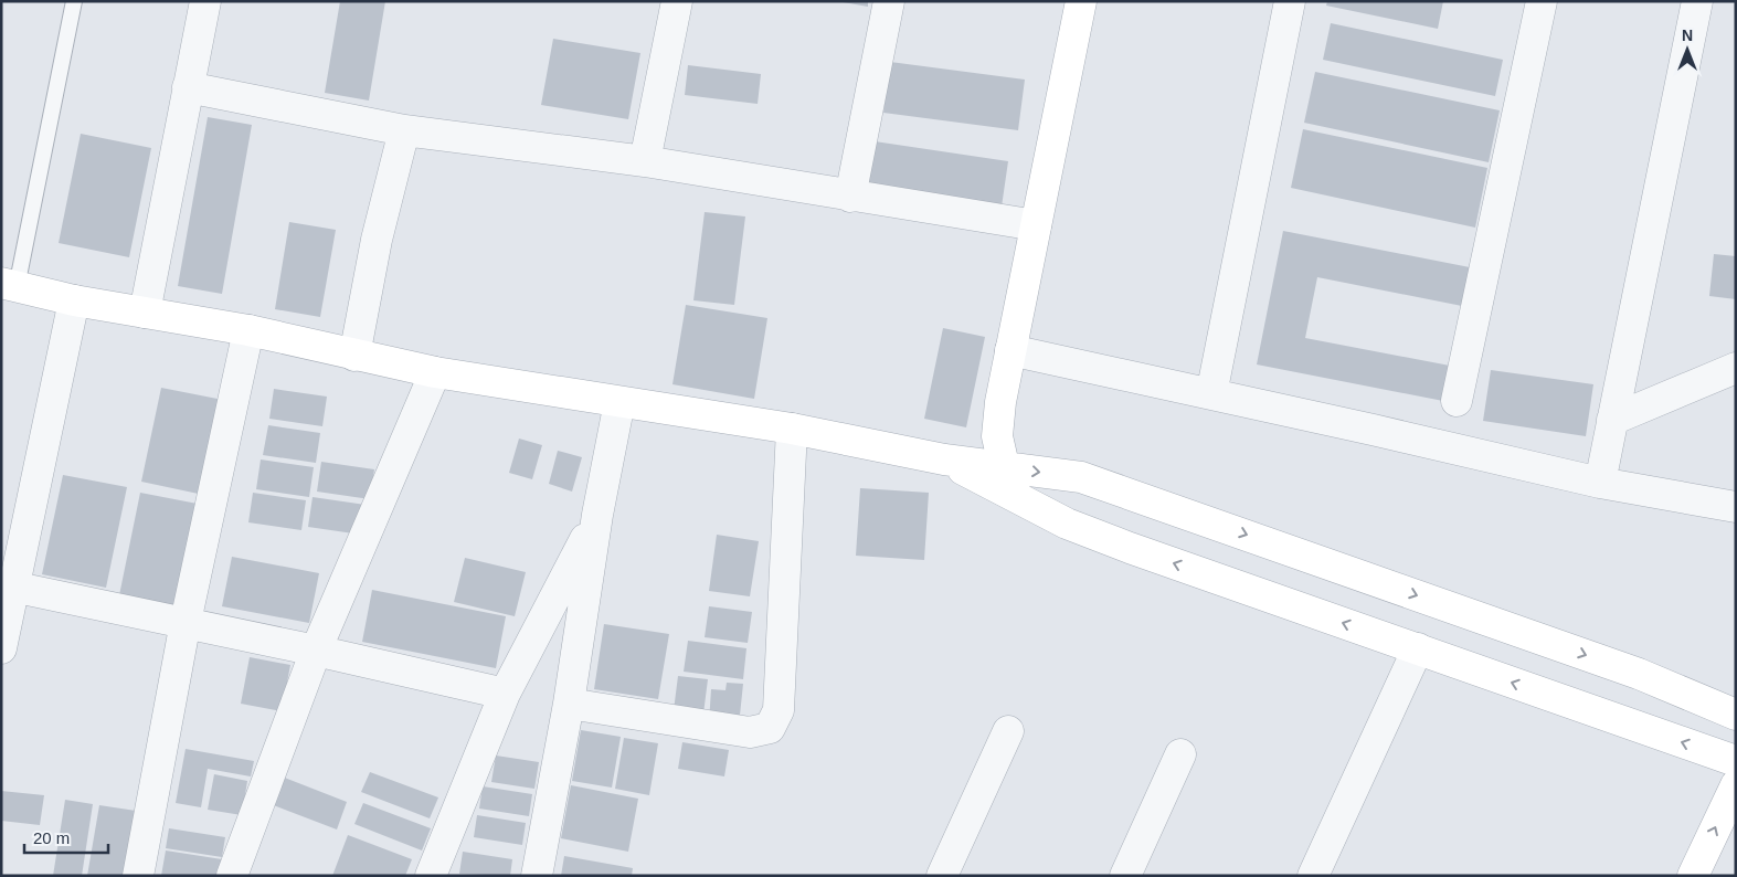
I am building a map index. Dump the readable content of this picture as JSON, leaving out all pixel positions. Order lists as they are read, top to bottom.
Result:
{
  "scale_bar": "20 m",
  "north": "top"
}
